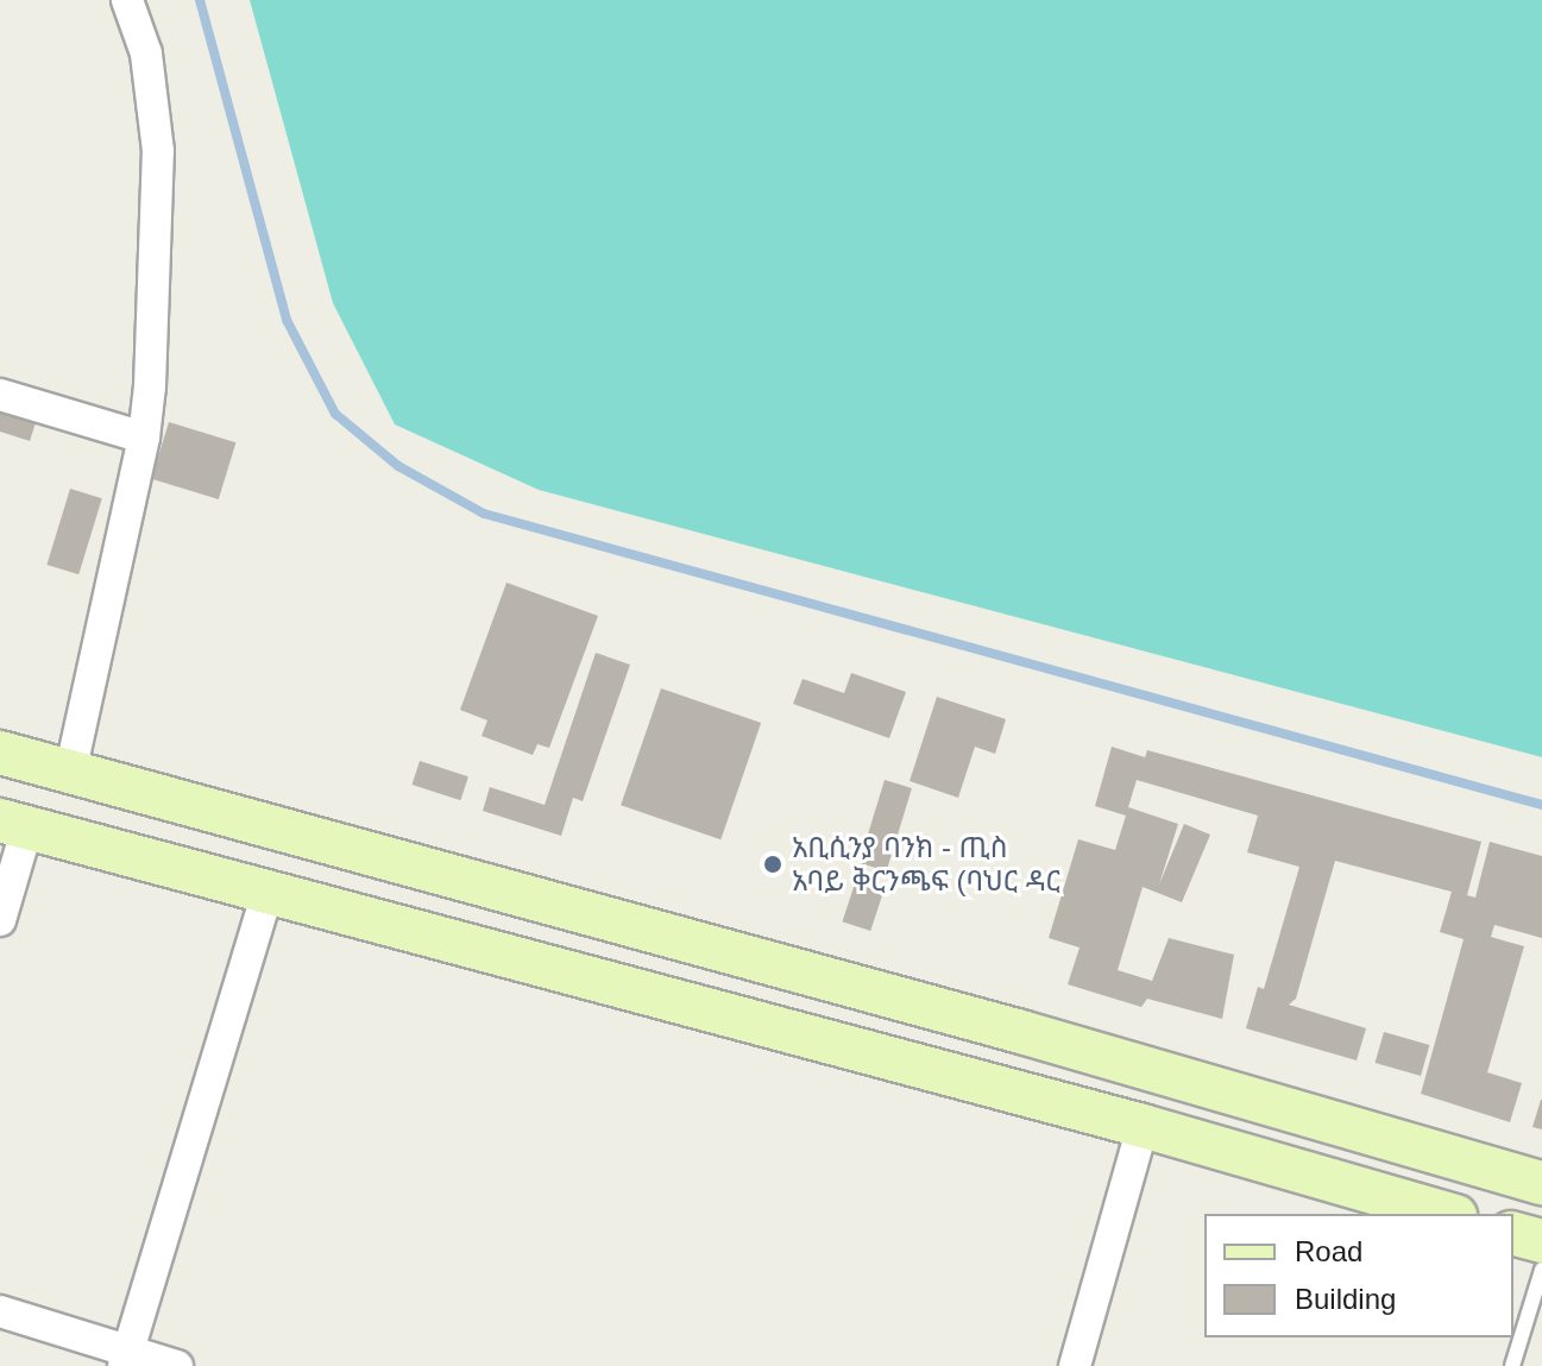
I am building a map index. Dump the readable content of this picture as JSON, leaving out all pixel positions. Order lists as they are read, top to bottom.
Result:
{
  "places": ["አቢሲንያ ባንክ - ጢስ አባይ ቅርንጫፍ (ባህር ዳር"],
  "legend": ["Road", "Building"]
}
